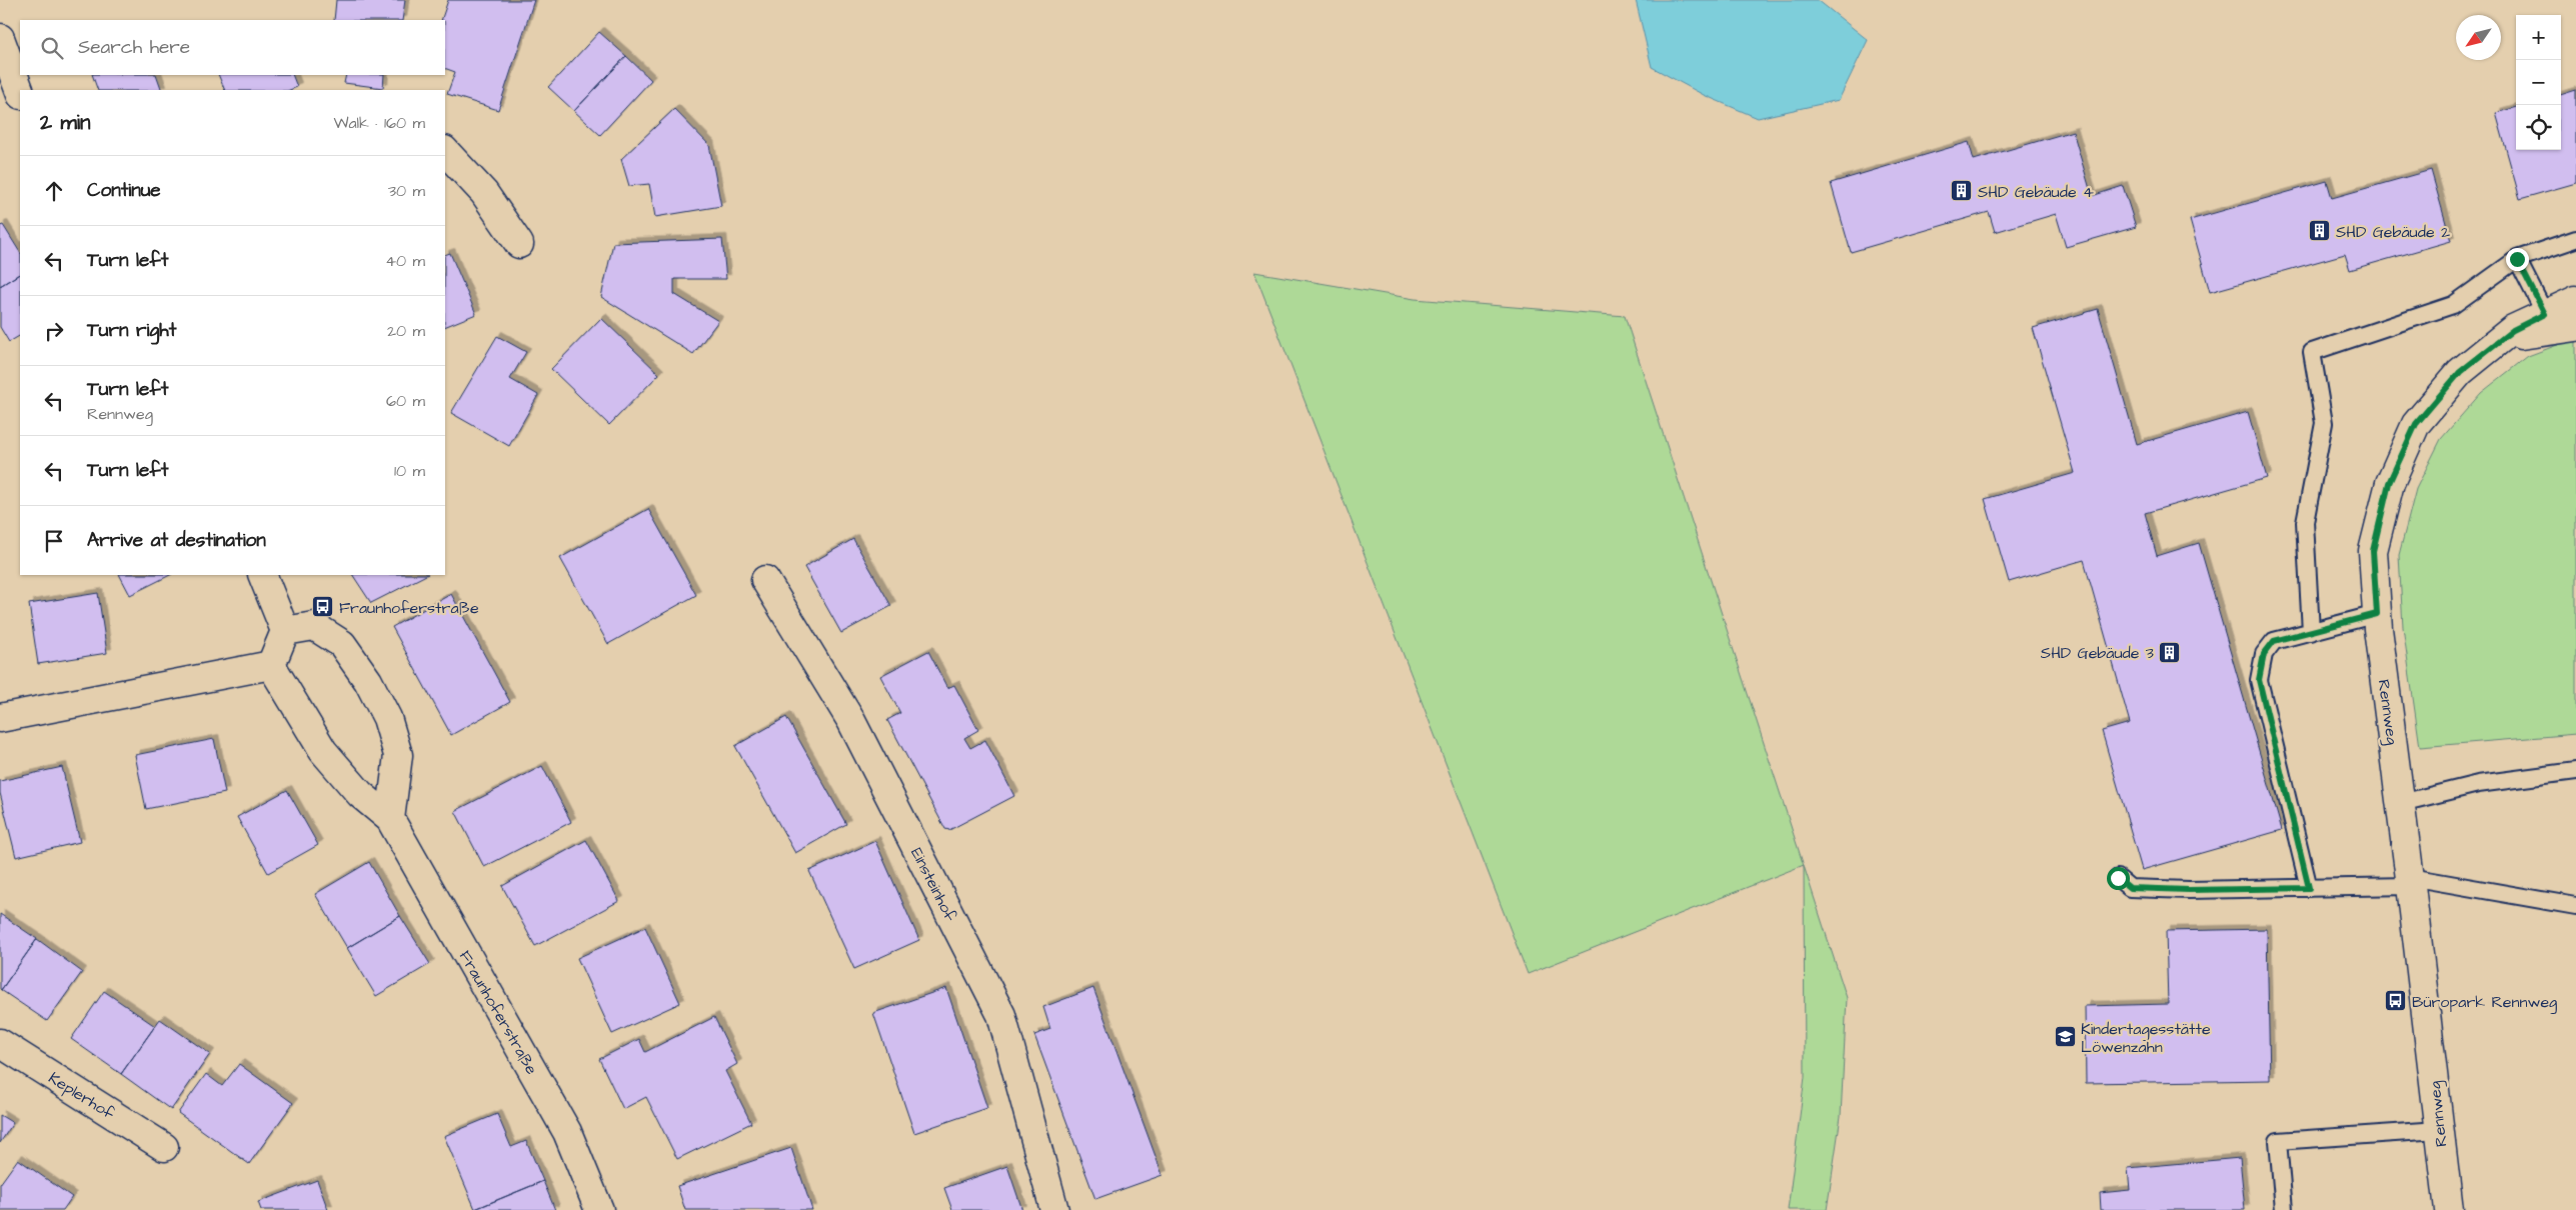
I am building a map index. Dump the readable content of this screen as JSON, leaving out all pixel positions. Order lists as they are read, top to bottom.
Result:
{
  "streets": {
    "street": [
      "Rennweg",
      "Einsteinhof",
      "Fraunhoferstraße",
      "Keplerhof"
    ]
  },
  "places": {
    "building": ["SHD Gebäude 4", "SHD Gebäude 2", "SHD Gebäude 3"],
    "bus stop": ["Fraunhoferstraße", "Büropark Rennweg"],
    "school or university": ["Kindertagesstätte Löwenzahn"]
  },
  "north": "bottom left",
  "page": {
    "map_buttons": ["+", "−"],
    "search": "Search here",
    "heading": ["2 min", "Walk · 160 m"],
    "list": [
      ["Continue", "30 m"],
      ["Turn left", "40 m"],
      ["Turn right", "20 m"],
      ["Turn left", "Rennweg", "60 m"],
      ["Turn left", "10 m"],
      "Arrive at destination"
    ]
  }
}
